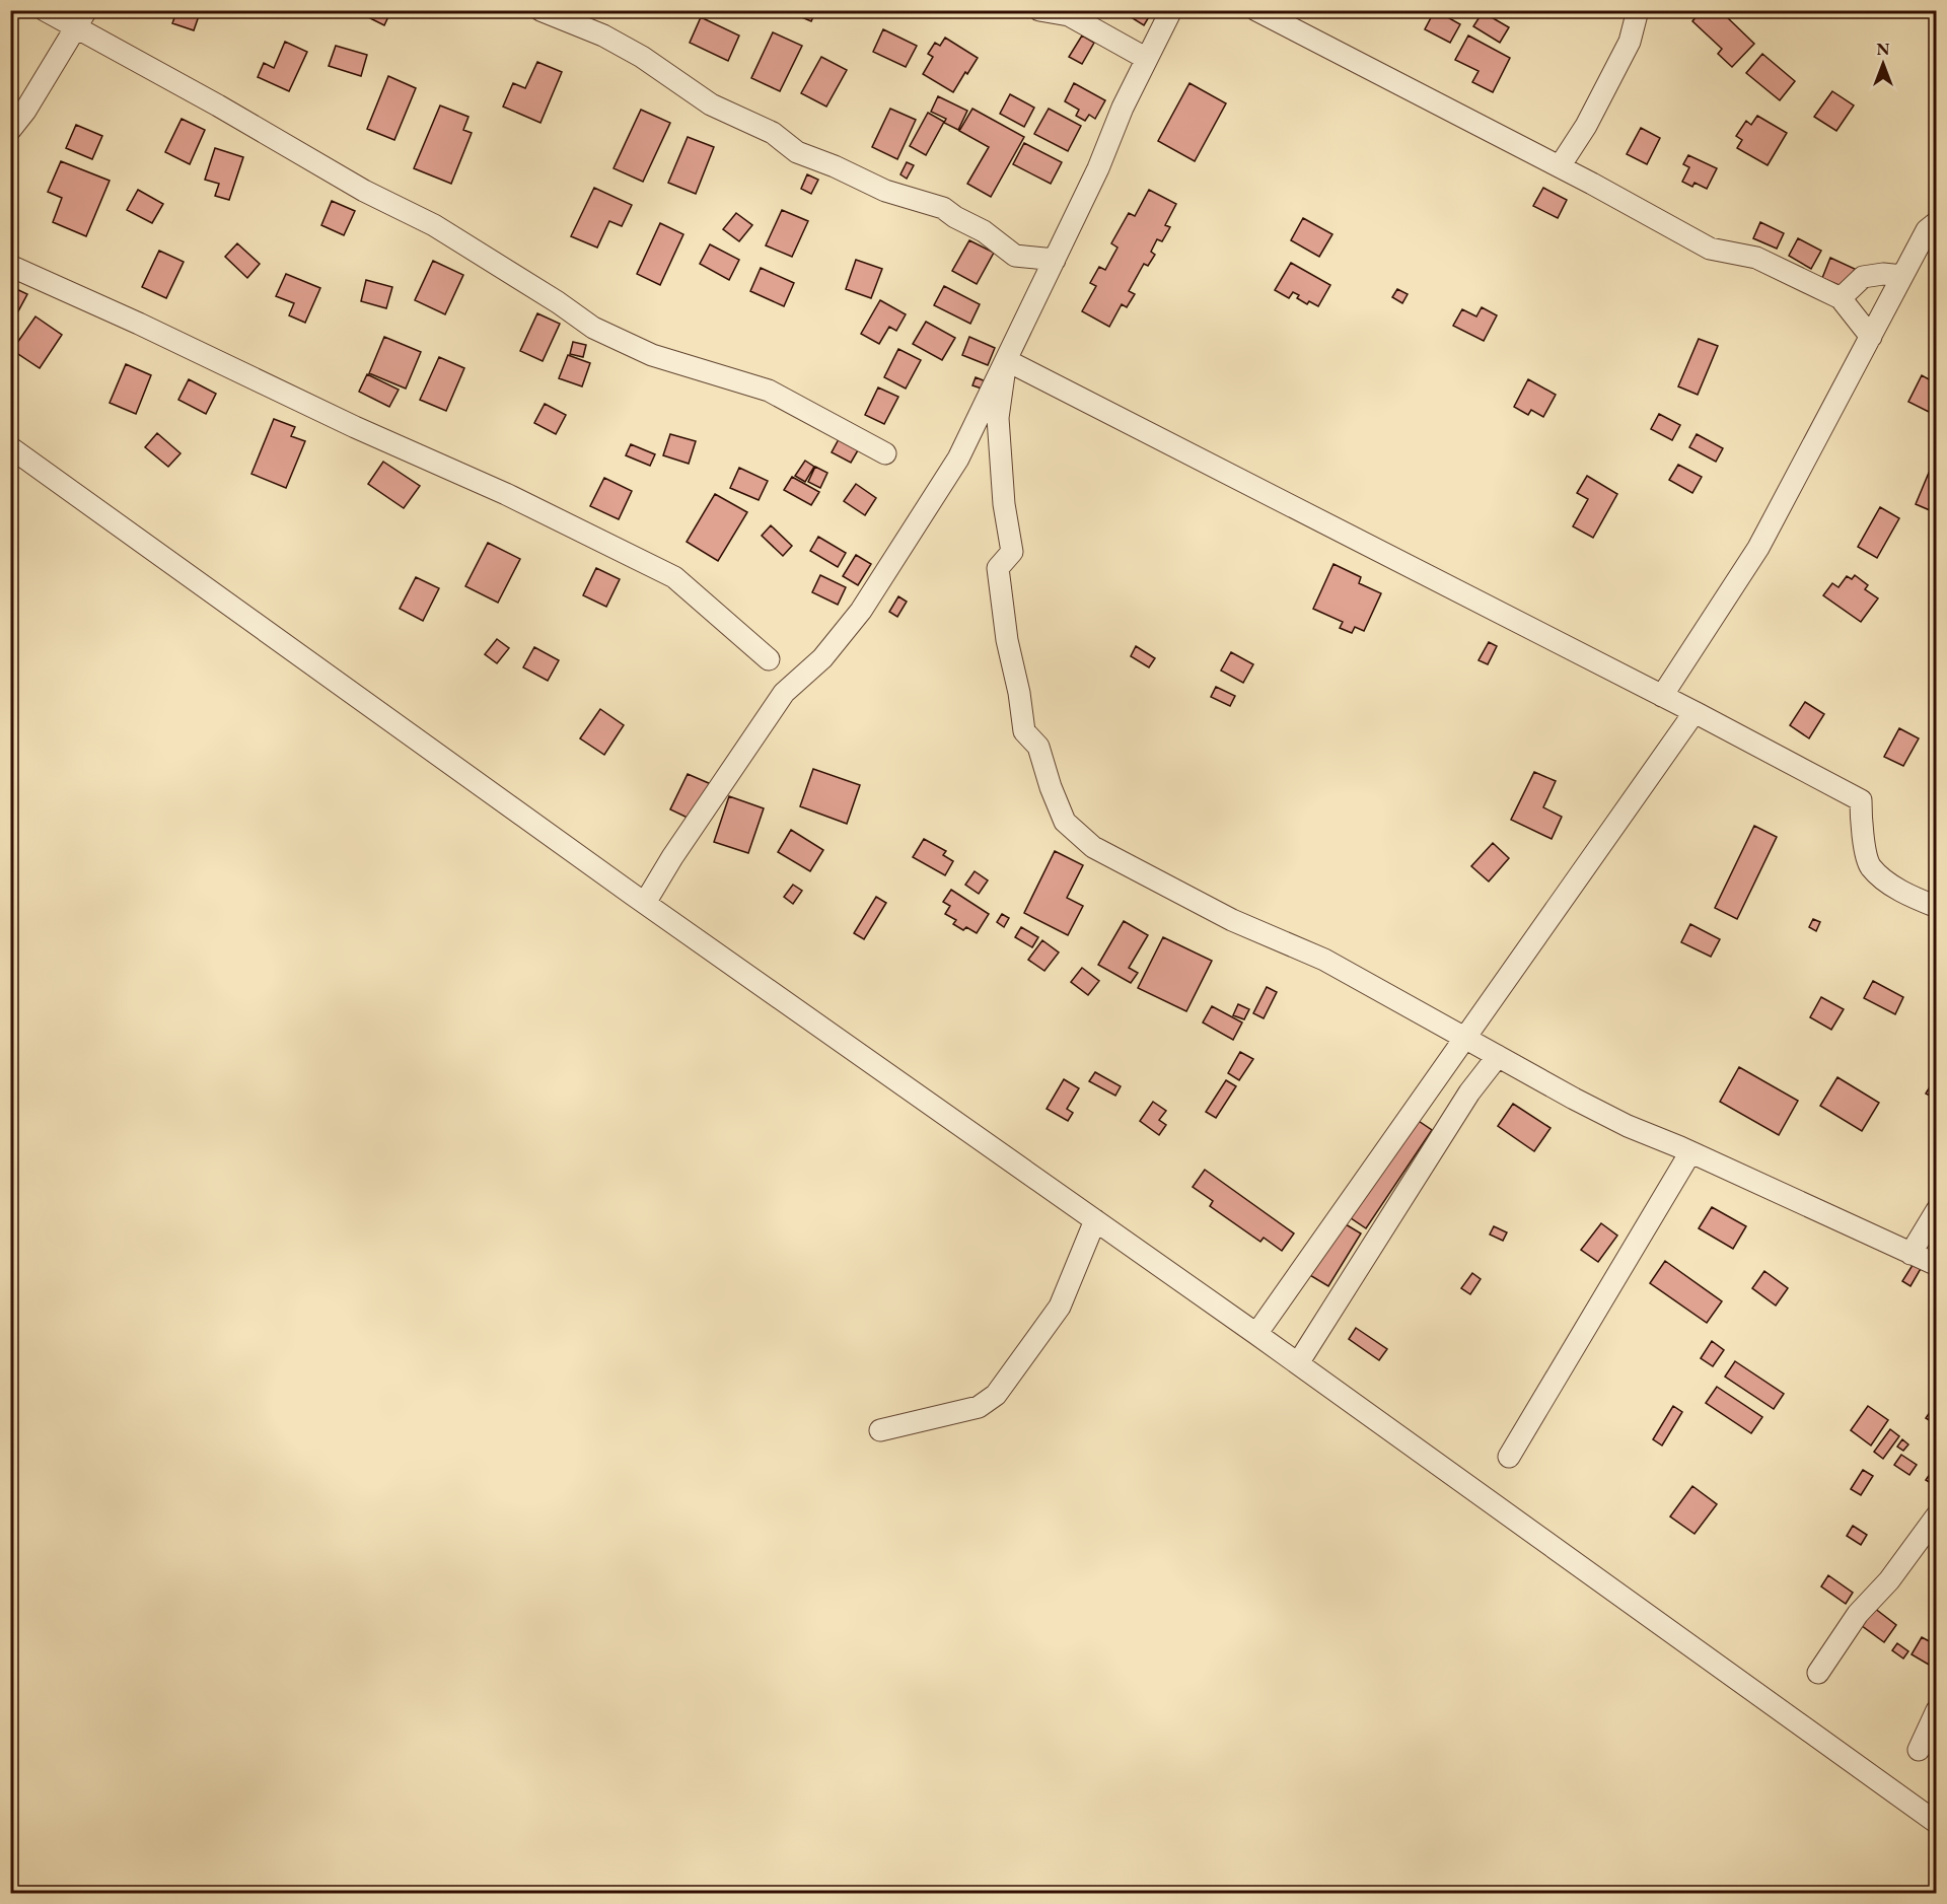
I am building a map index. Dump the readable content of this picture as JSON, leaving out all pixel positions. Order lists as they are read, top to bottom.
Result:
{
  "north": "top"
}
